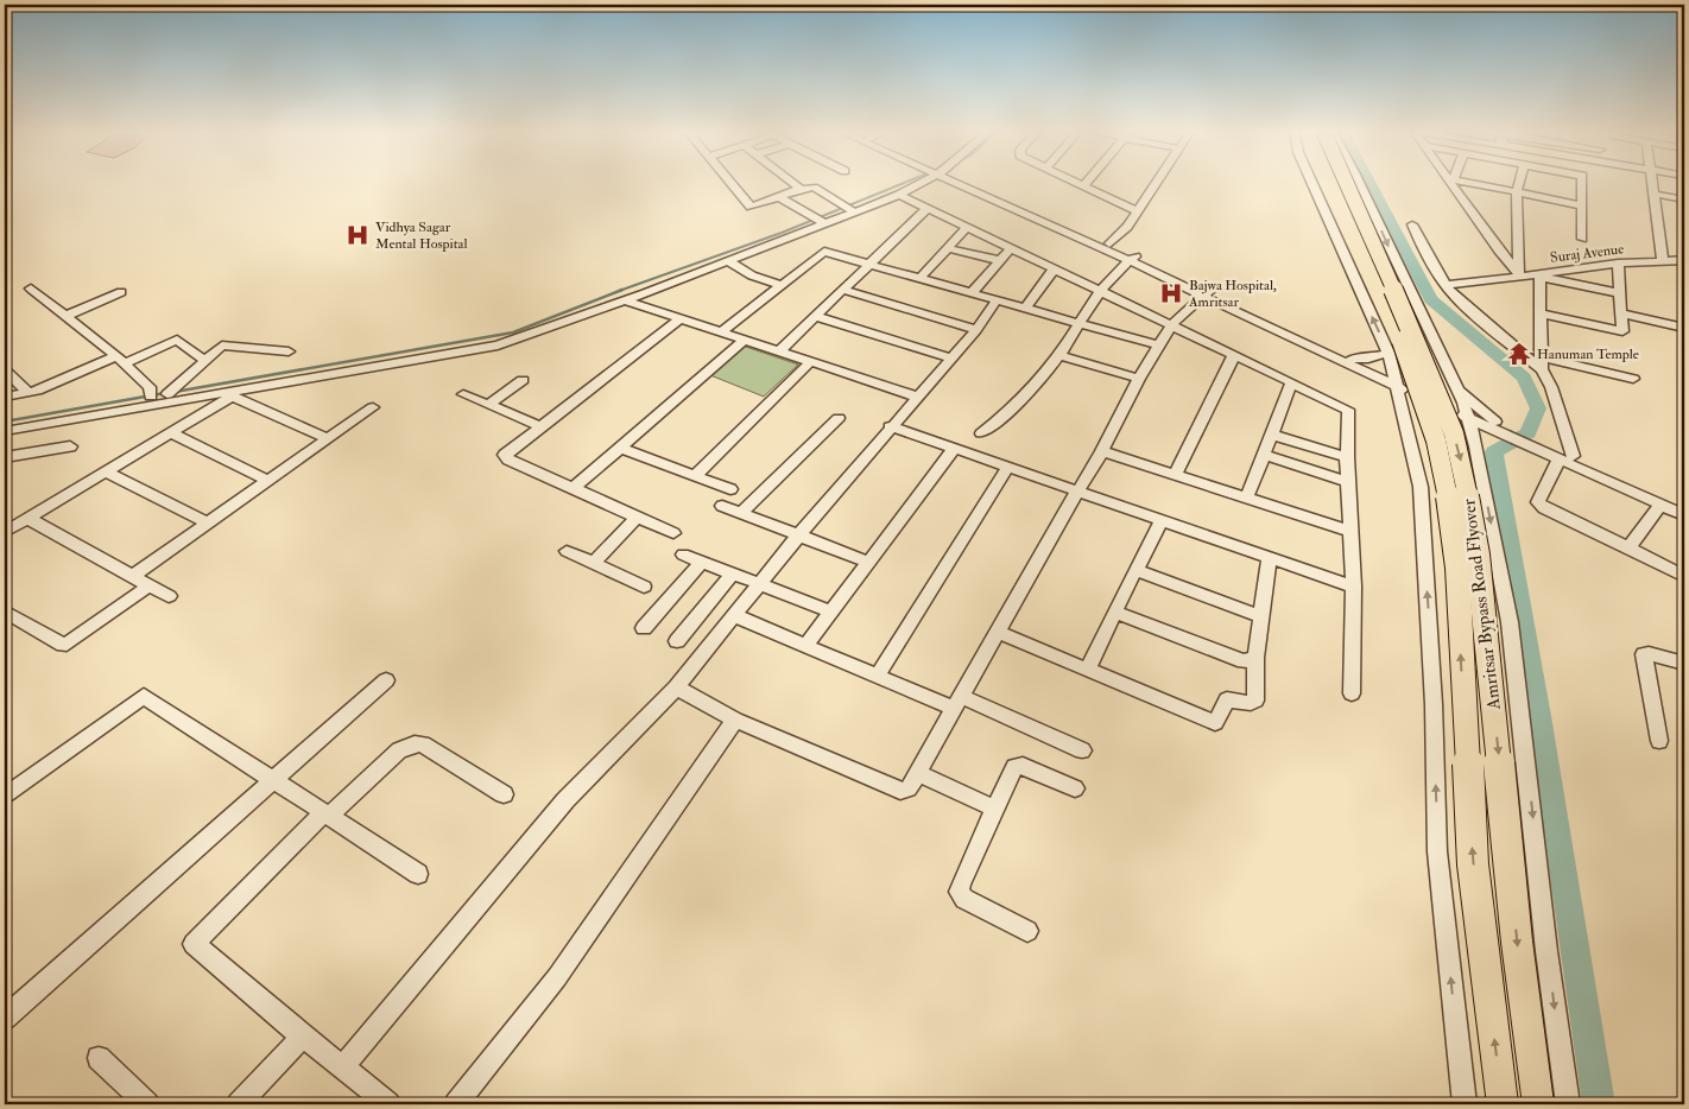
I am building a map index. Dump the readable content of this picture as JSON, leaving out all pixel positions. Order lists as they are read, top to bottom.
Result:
{
  "streets": {
    "highway": ["Amritsar Bypass Road Flyover"],
    "street": ["Suraj Avenue"]
  },
  "places": {
    "hospital": ["Vidhya Sagar Mental Hospital", "Bajwa Hospital, Amritsar"],
    "temple": ["Hanuman Temple"]
  }
}
